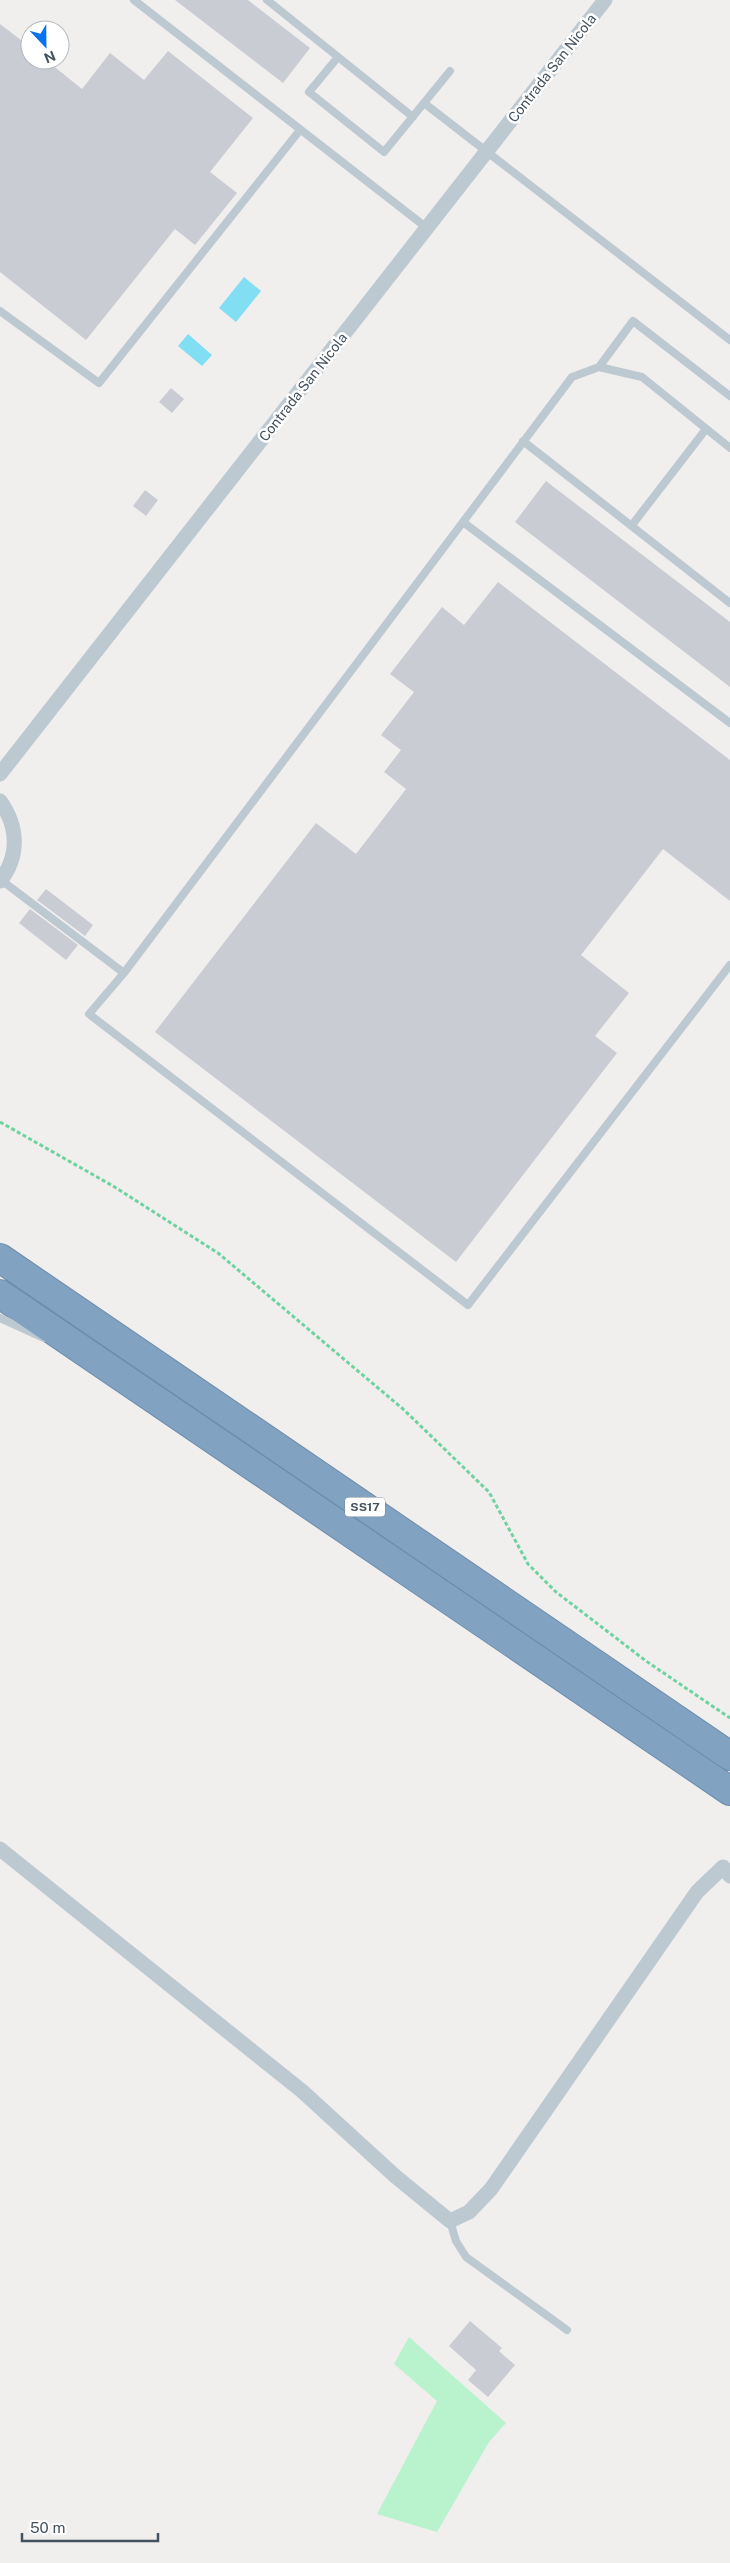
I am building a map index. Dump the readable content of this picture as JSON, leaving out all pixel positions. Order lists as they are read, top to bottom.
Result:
{
  "streets": {
    "highway": ["SS17"],
    "street": ["Contrada San Nicola"]
  },
  "scale_bar": "50 m",
  "north": "bottom"
}
